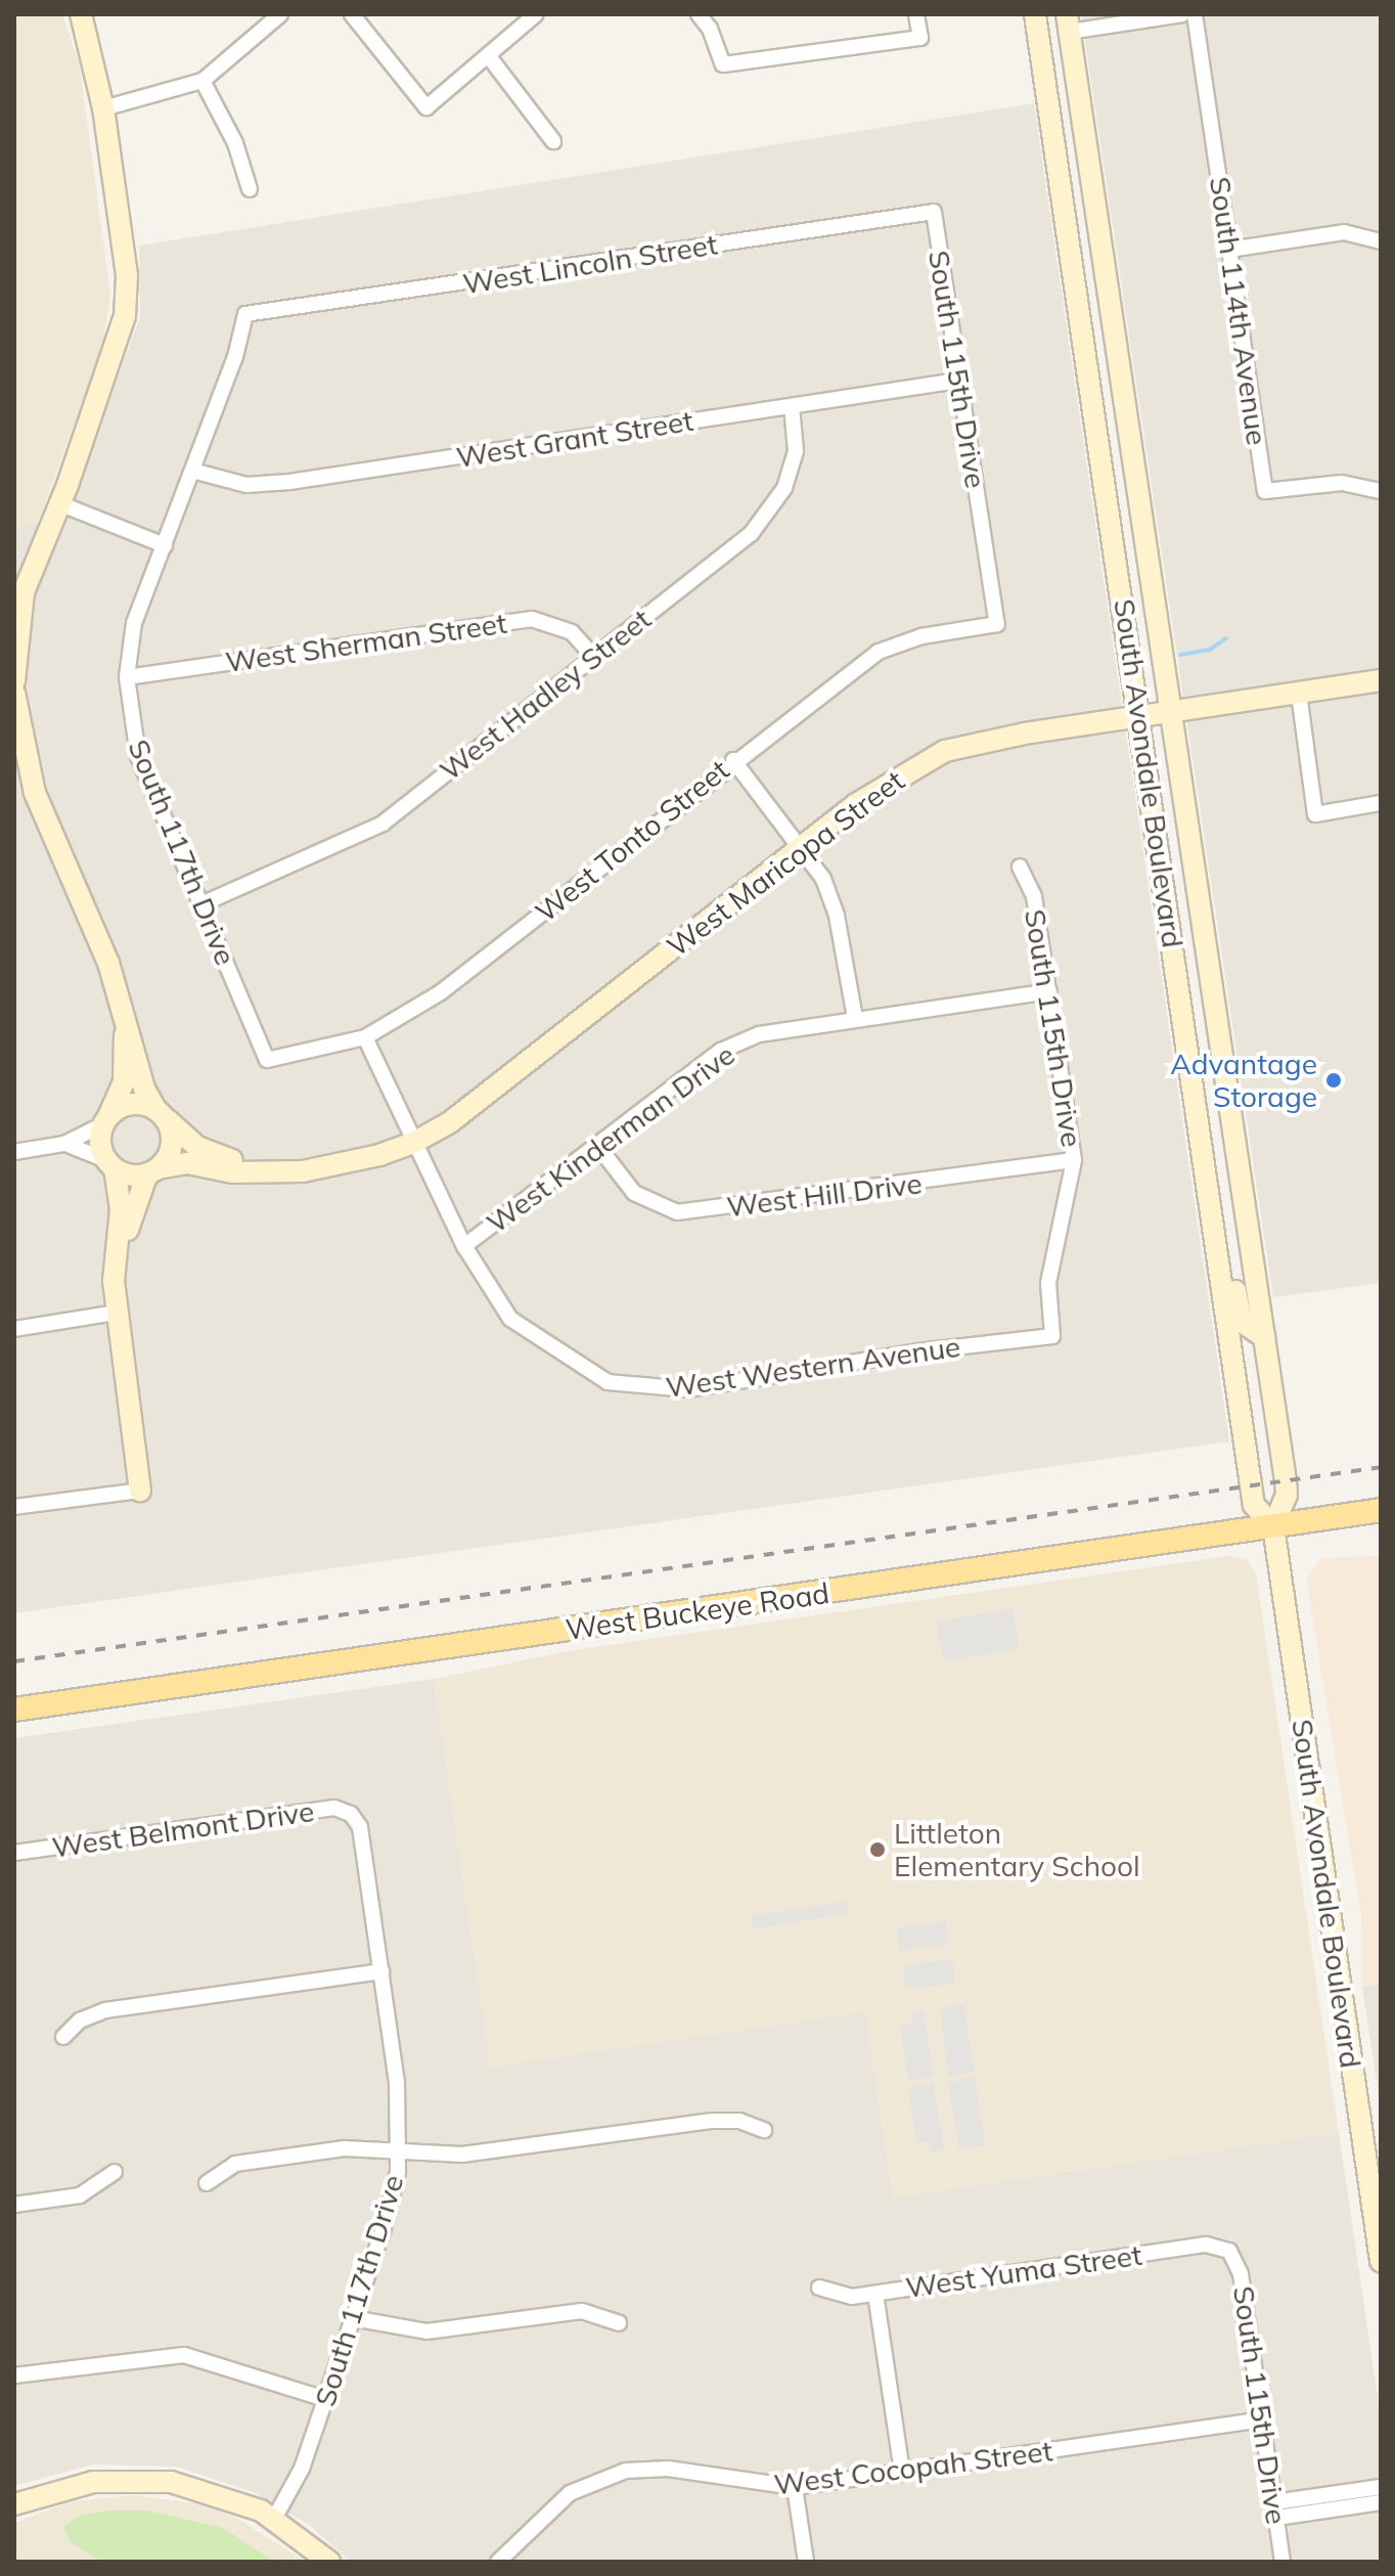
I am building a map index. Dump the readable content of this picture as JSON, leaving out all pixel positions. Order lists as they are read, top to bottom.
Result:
{
  "streets": {
    "main road": ["South Avondale Boulevard", "West Maricopa Street", "West Buckeye Road"],
    "street": [
      "West Lincoln Street",
      "South 114th Avenue",
      "South 115th Drive",
      "West Grant Street",
      "West Sherman Street",
      "West Hadley Street",
      "West Tonto Street",
      "South 117th Drive",
      "West Kinderman Drive",
      "West Hill Drive",
      "West Western Avenue",
      "West Belmont Drive",
      "West Yuma Street",
      "West Cocopah Street"
    ]
  },
  "crossings": [
    ["West Lincoln Street", "South 115th Drive"],
    ["West Lincoln Street", "South 117th Drive"],
    ["South 115th Drive", "West Grant Street"],
    ["South 115th Drive", "West Tonto Street"],
    ["South 115th Drive", "West Kinderman Drive"],
    ["South 115th Drive", "West Hill Drive"],
    ["South 115th Drive", "West Western Avenue"],
    ["South 115th Drive", "West Yuma Street"],
    ["South 115th Drive", "West Cocopah Street"],
    ["West Grant Street", "West Hadley Street"],
    ["West Grant Street", "South 117th Drive"],
    ["West Sherman Street", "West Hadley Street"],
    ["West Sherman Street", "South 117th Drive"],
    ["West Hadley Street", "South 117th Drive"],
    ["South Avondale Boulevard", "West Maricopa Street"],
    ["South Avondale Boulevard", "West Buckeye Road"],
    ["West Tonto Street", "South 117th Drive"],
    ["West Tonto Street", "West Western Avenue"],
    ["South 117th Drive", "West Belmont Drive"],
    ["West Maricopa Street", "West Western Avenue"],
    ["West Kinderman Drive", "West Hill Drive"],
    ["West Kinderman Drive", "West Western Avenue"]
  ],
  "places": ["Advantage Storage", "Littleton Elementary School"]
}
